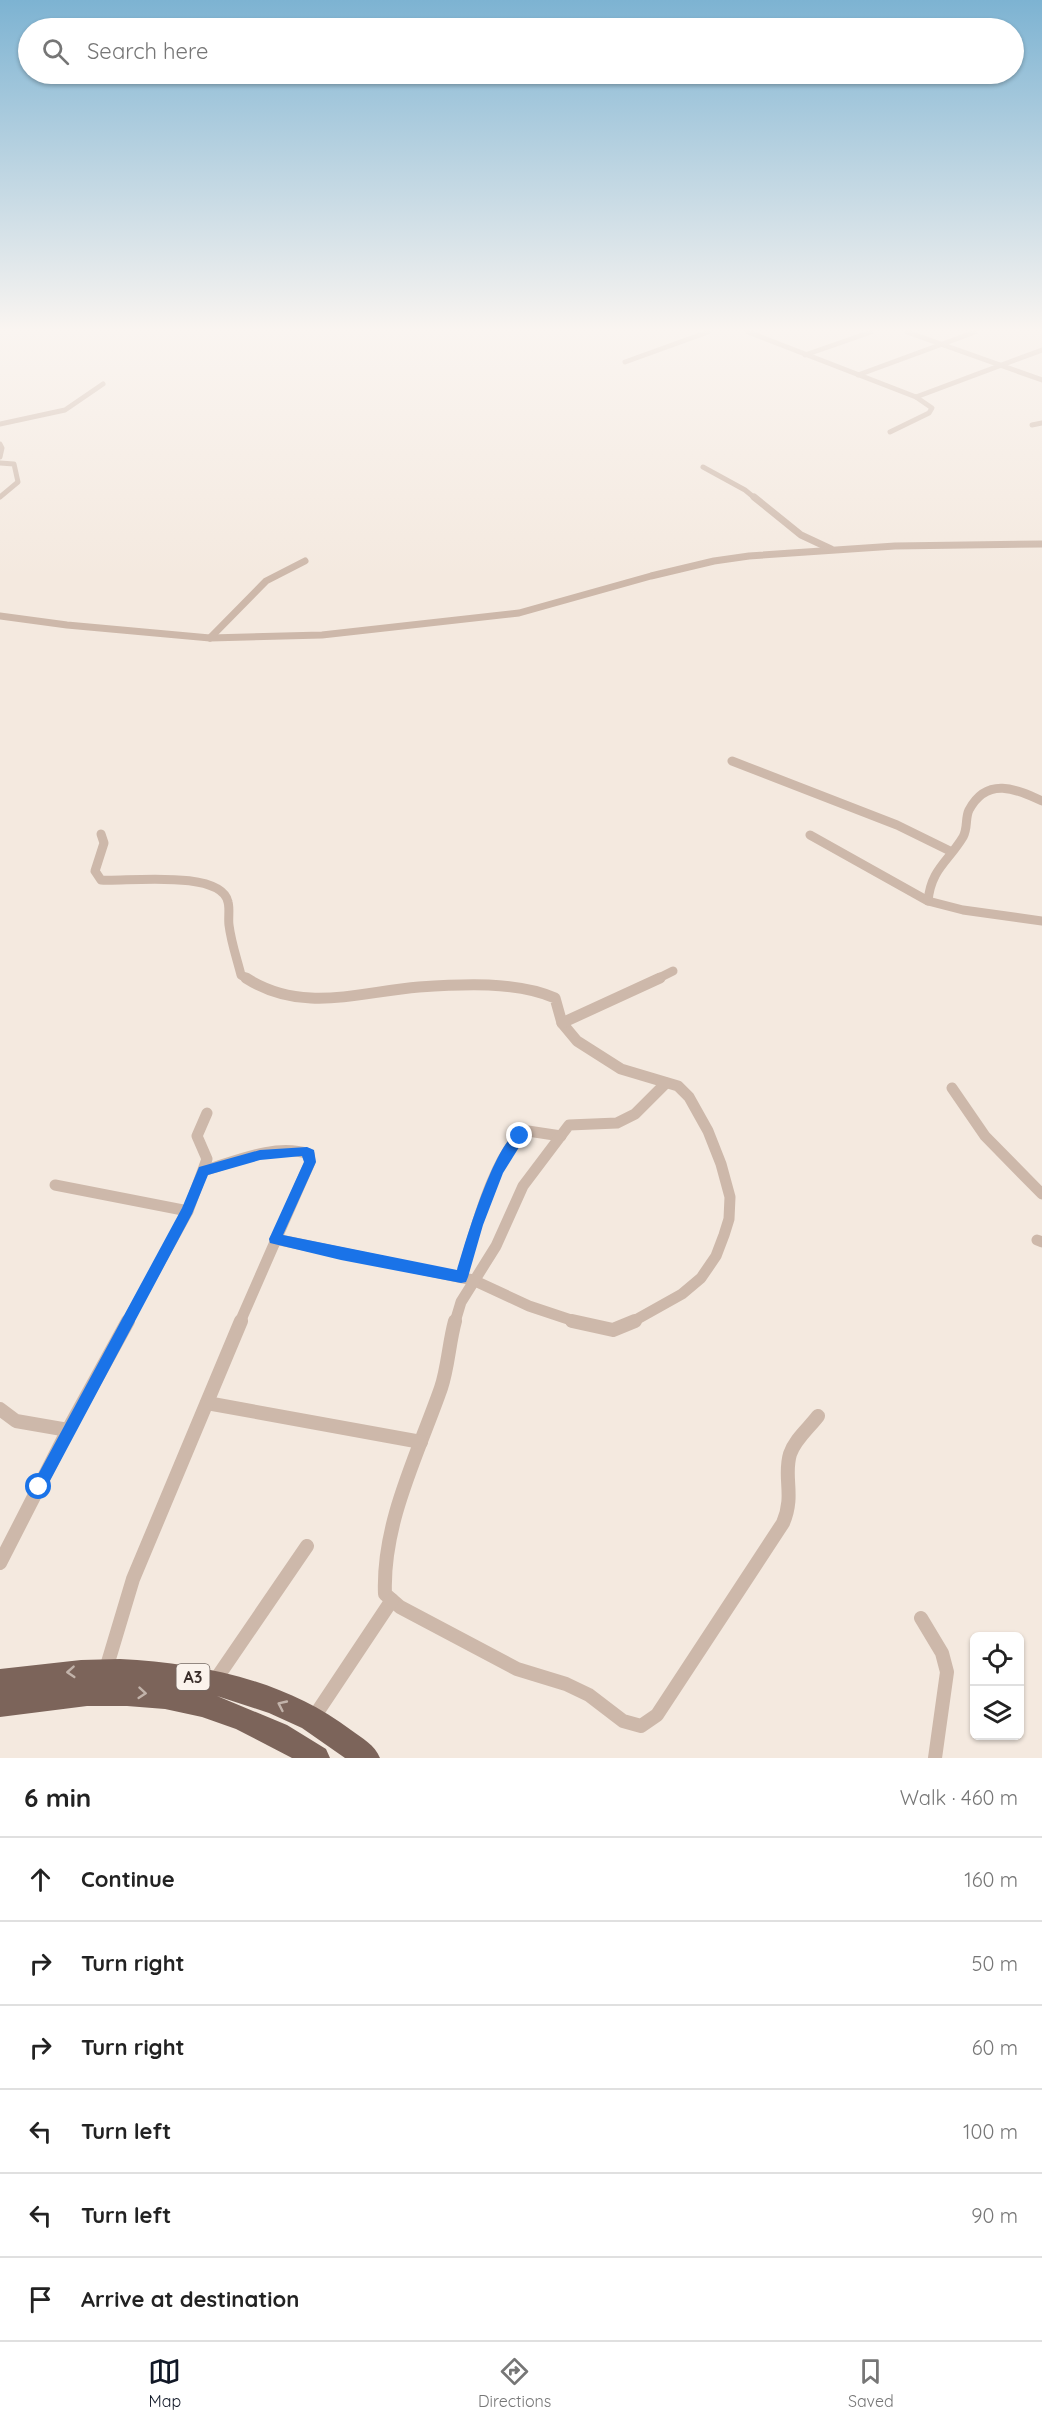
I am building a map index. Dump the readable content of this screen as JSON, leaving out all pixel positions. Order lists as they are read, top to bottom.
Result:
{
  "streets": {
    "main road": ["A3"]
  },
  "page": {
    "search": "Search here",
    "heading": ["6 min", "Walk · 460 m"],
    "list": [
      ["Continue", "160 m"],
      ["Turn right", "50 m"],
      ["Turn right", "60 m"],
      ["Turn left", "100 m"],
      ["Turn left", "90 m"],
      "Arrive at destination"
    ],
    "nav": ["Map", "Directions", "Saved"]
  }
}
